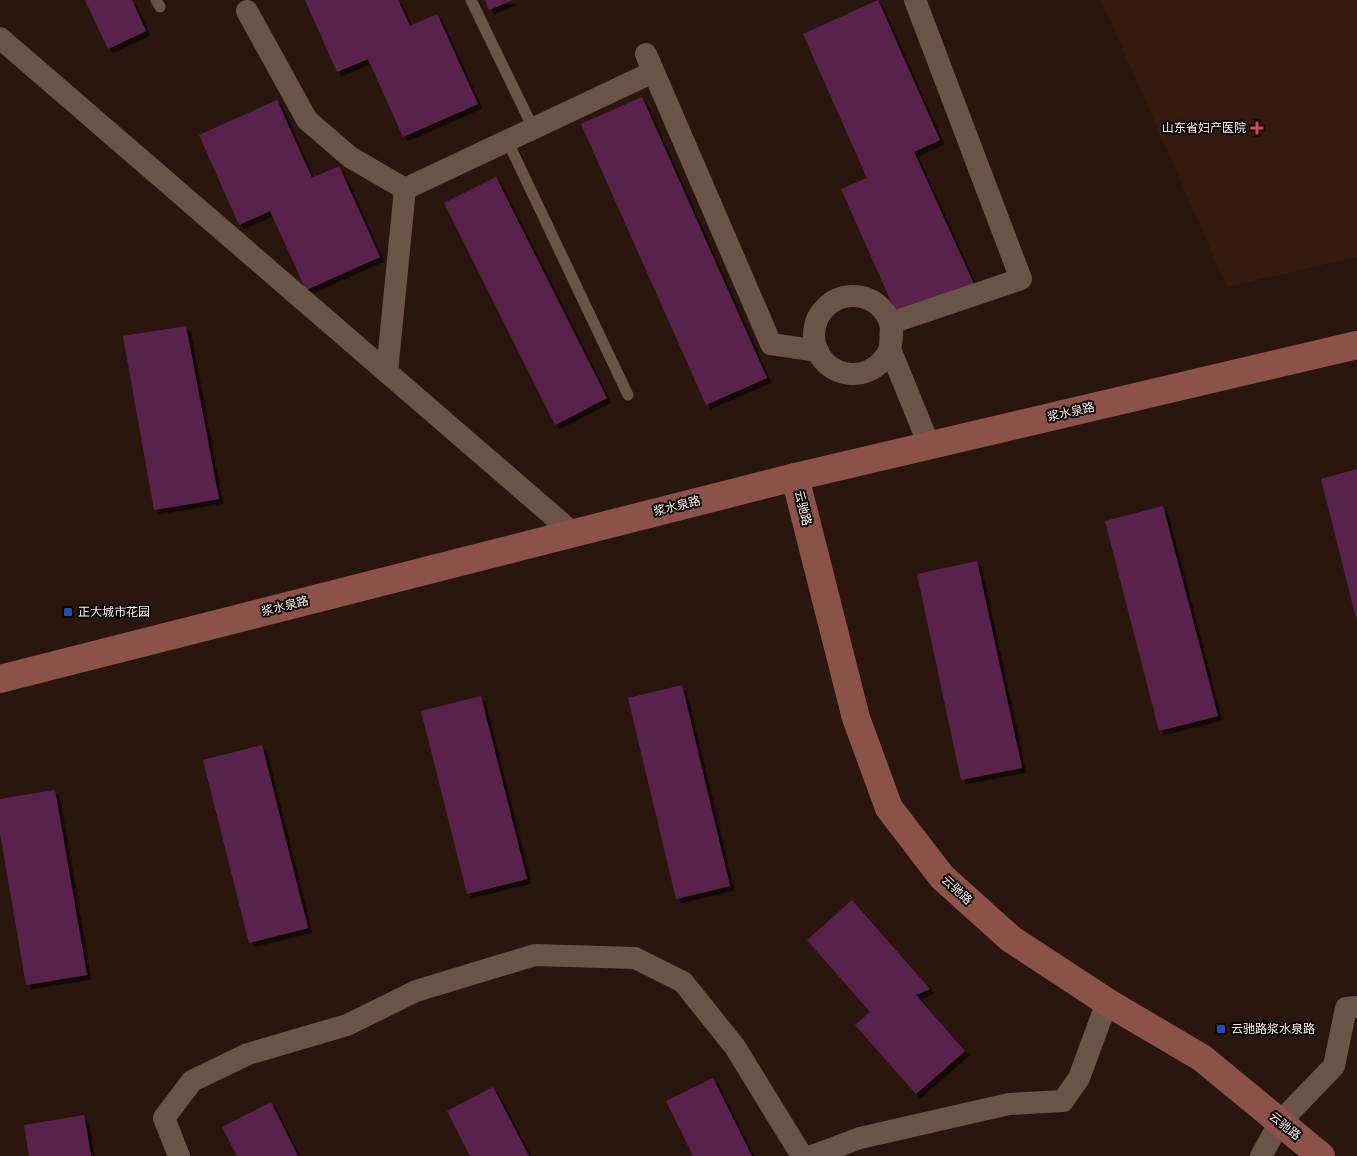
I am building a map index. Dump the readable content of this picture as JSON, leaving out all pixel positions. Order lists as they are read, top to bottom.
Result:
{
  "streets": {
    "main road": ["浆水泉路", "云驰路"]
  },
  "crossings": [
    ["浆水泉路", "云驰路"]
  ],
  "places": {
    "health": ["山东省妇产医院"],
    "transit": ["正大城市花园", "云驰路浆水泉路"]
  }
}
